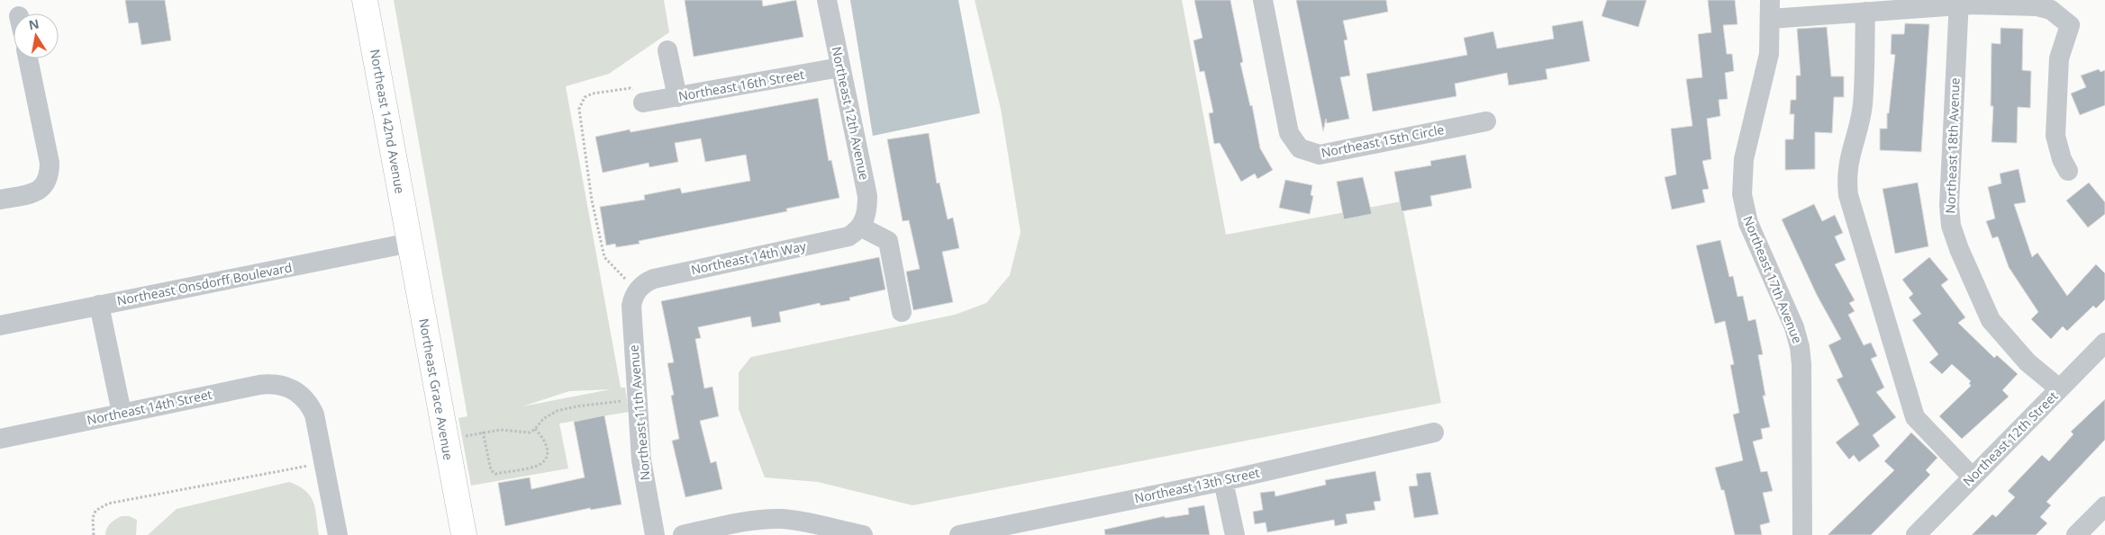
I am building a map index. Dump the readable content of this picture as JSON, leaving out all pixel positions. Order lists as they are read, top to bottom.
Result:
{
  "streets": {
    "main road": ["Northeast 142nd Avenue", "Northeast Grace Avenue"],
    "street": [
      "Northeast 16th Street",
      "Northeast 12th Avenue",
      "Northeast 15th Circle",
      "Northeast 18th Avenue",
      "Northeast 14th Way",
      "Northeast 17th Avenue",
      "Northeast Onsdorff Boulevard",
      "Northeast 14th Street",
      "Northeast 11th Avenue",
      "Northeast 12th Street",
      "Northeast 13th Street"
    ]
  },
  "crossings": [
    ["Northeast 16th Street", "Northeast 12th Avenue"],
    ["Northeast 12th Avenue", "Northeast 14th Way"],
    ["Northeast 142nd Avenue", "Northeast Onsdorff Boulevard"],
    ["Northeast 142nd Avenue", "Northeast Grace Avenue"],
    ["Northeast 18th Avenue", "Northeast 12th Street"],
    ["Northeast 14th Way", "Northeast 11th Avenue"],
    ["Northeast Onsdorff Boulevard", "Northeast Grace Avenue"]
  ],
  "north": "top"
}
